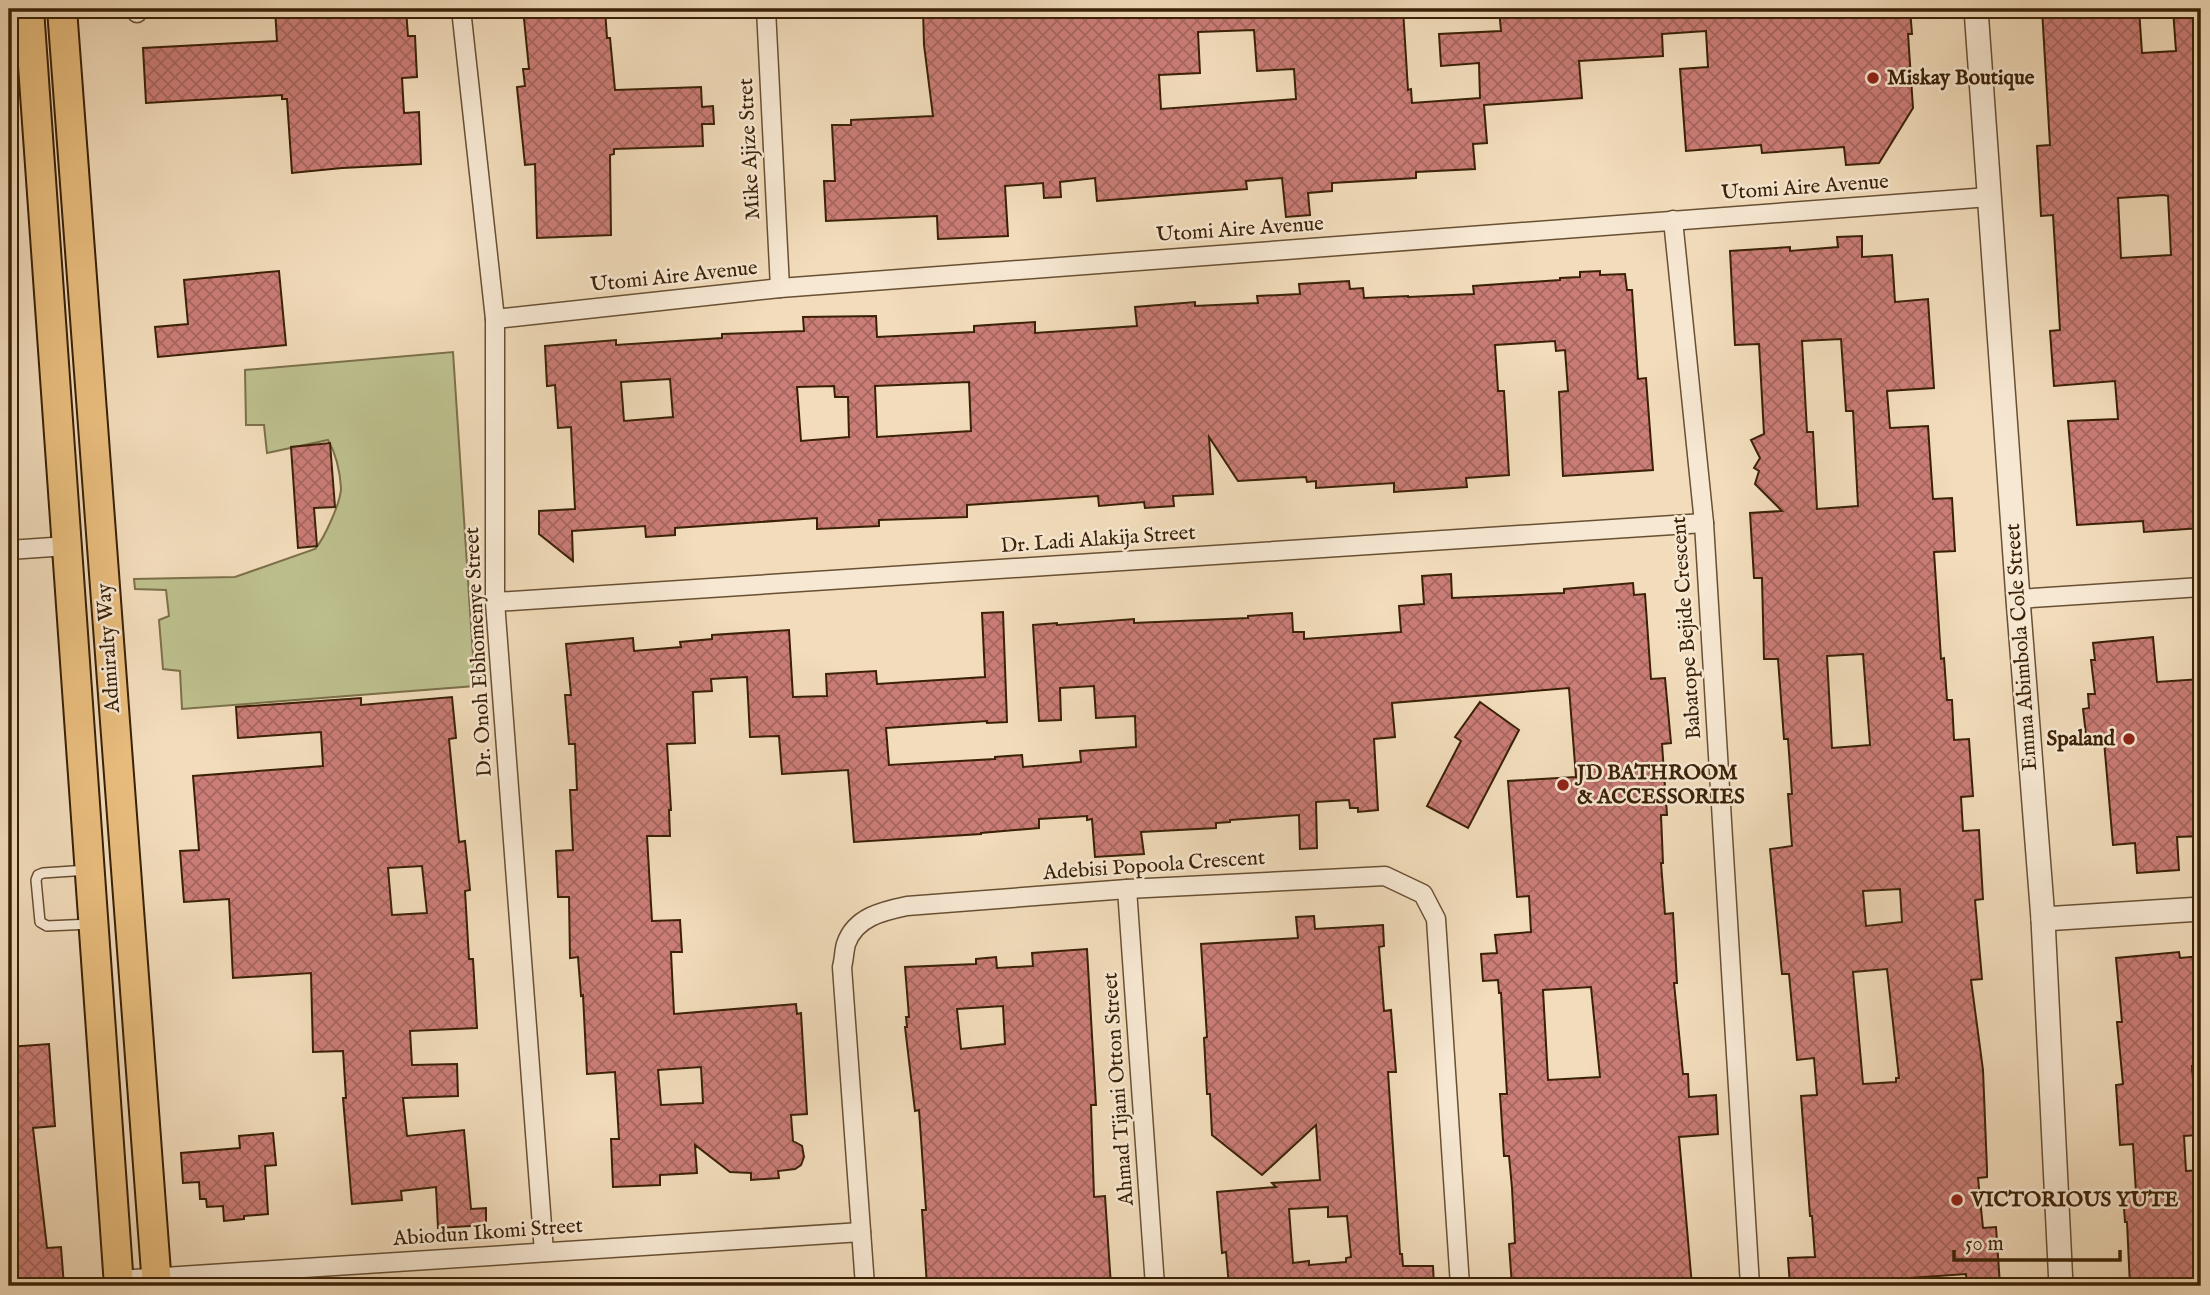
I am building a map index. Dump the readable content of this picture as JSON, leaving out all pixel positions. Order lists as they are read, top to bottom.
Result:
{
  "streets": {
    "main road": ["Admiralty Way"],
    "street": [
      "Mike Ajize Stret",
      "Utomi Aire Avenue",
      "Dr. Ladi Alakija Street",
      "Babatope Bejide Crescent",
      "Emma Abimbola Cole Street",
      "Dr. Onoh Ebhomenye Street",
      "Adebisi Popoola Crescent",
      "Ahmad Tijani Otton Street",
      "Abiodun Ikomi Street"
    ]
  },
  "crossings": [
    ["Mike Ajize Stret", "Utomi Aire Avenue"],
    ["Utomi Aire Avenue", "Babatope Bejide Crescent"],
    ["Utomi Aire Avenue", "Emma Abimbola Cole Street"],
    ["Utomi Aire Avenue", "Dr. Onoh Ebhomenye Street"],
    ["Dr. Ladi Alakija Street", "Babatope Bejide Crescent"],
    ["Dr. Ladi Alakija Street", "Dr. Onoh Ebhomenye Street"],
    ["Admiralty Way", "Abiodun Ikomi Street"],
    ["Dr. Onoh Ebhomenye Street", "Abiodun Ikomi Street"],
    ["Adebisi Popoola Crescent", "Ahmad Tijani Otton Street"],
    ["Adebisi Popoola Crescent", "Abiodun Ikomi Street"]
  ],
  "places": [
    "Miskay Boutique",
    "Spaland",
    "JD BATHROOM & ACCESSORIES",
    "VICTORIOUS YUTE"
  ],
  "scale_bar": "50 m"
}
